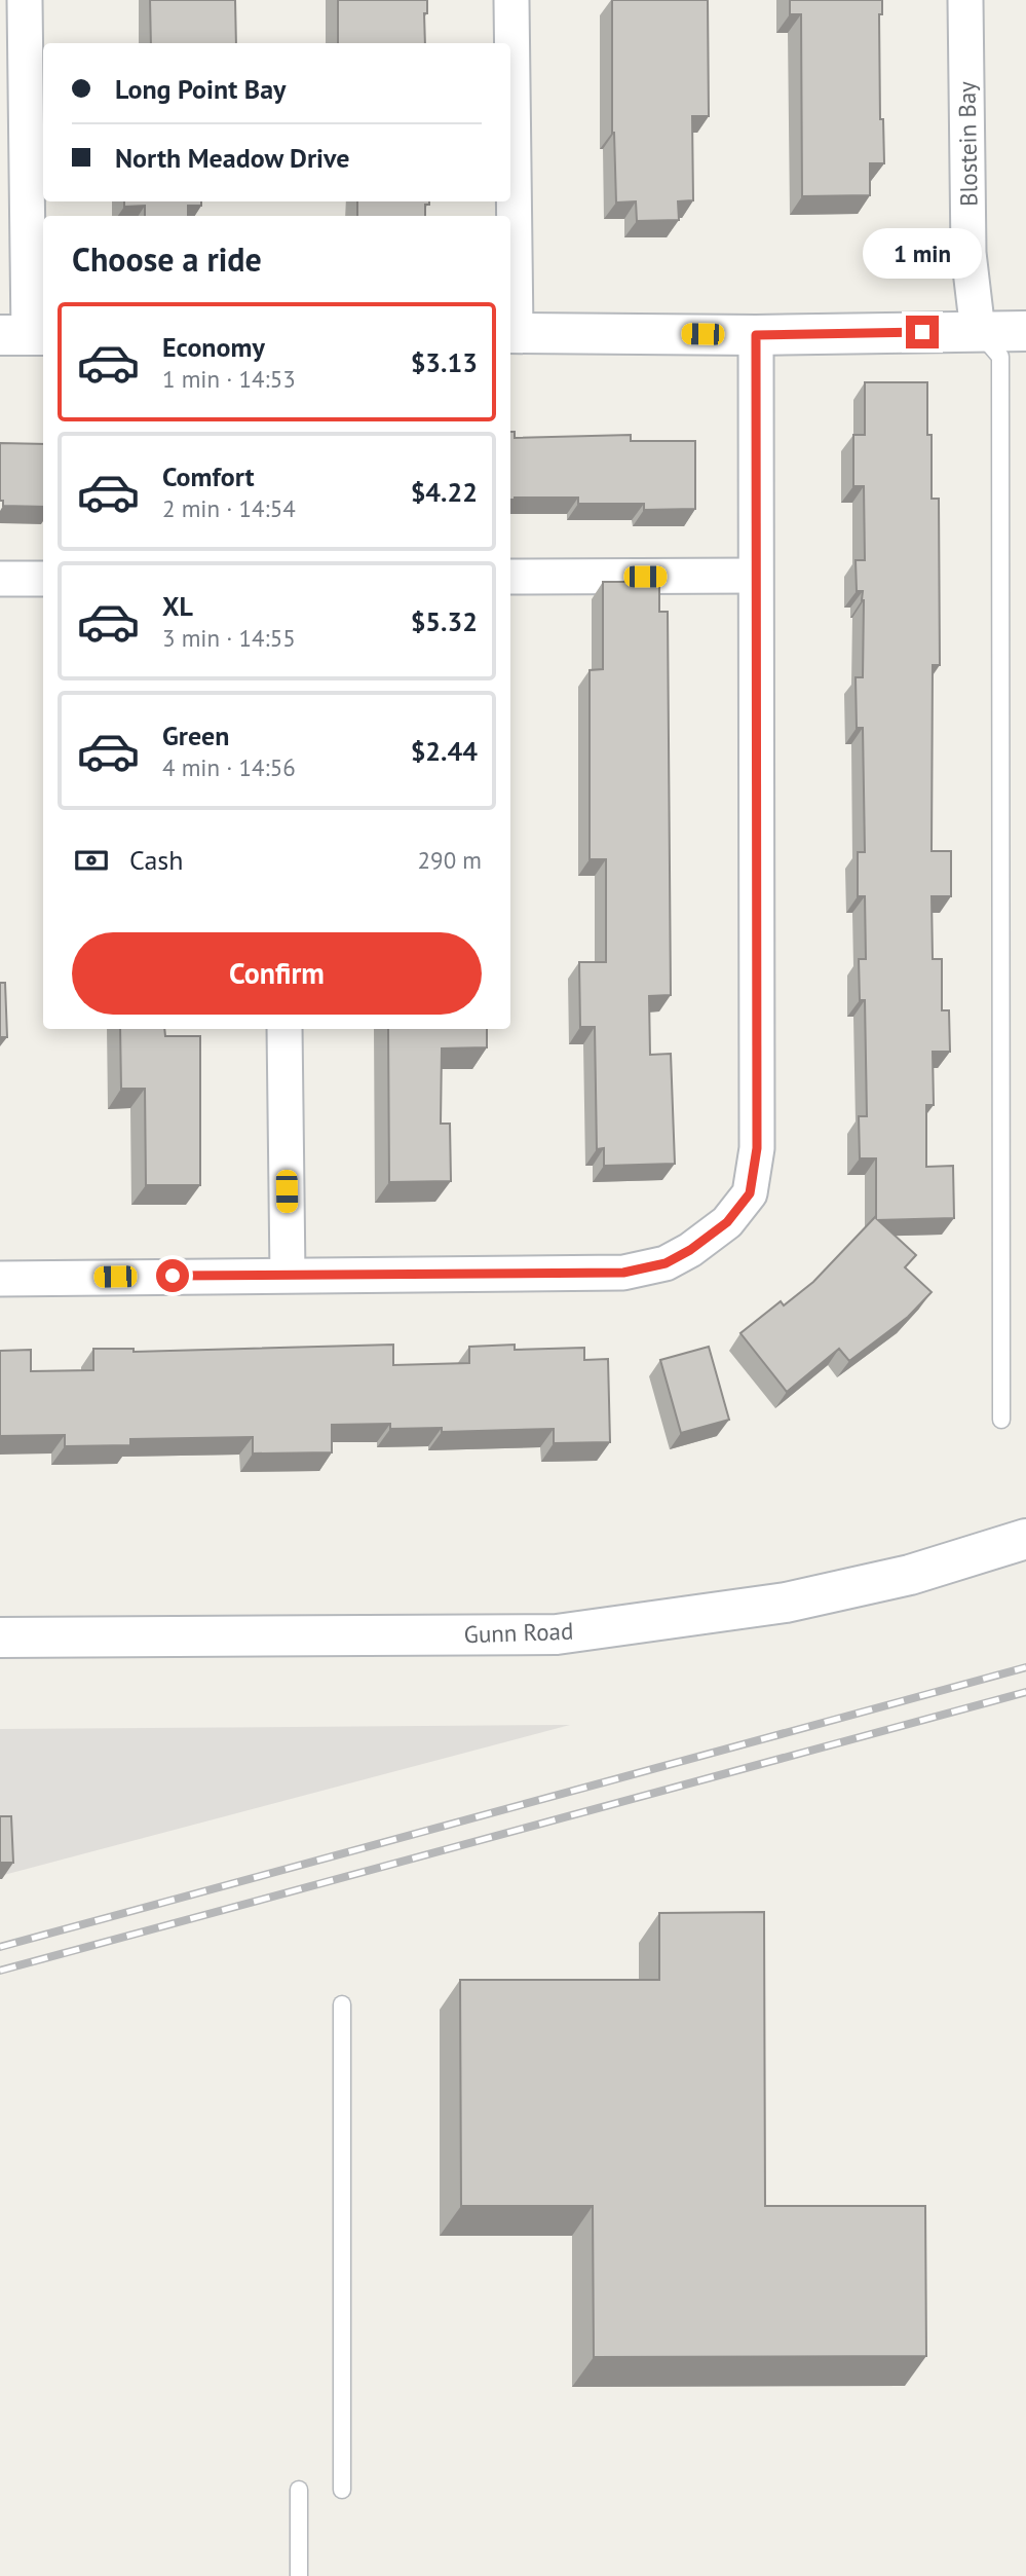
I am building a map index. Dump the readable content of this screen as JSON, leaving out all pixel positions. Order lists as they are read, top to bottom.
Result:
{
  "streets": {
    "street": ["Blostein Bay", "Gunn Road"]
  },
  "page": {
    "banner": ["Long Point Bay", "North Meadow Drive"],
    "heading": "Choose a ride",
    "bubble": "1 min",
    "list": [
      {
        "name": "Economy",
        "note": "1 min · 14:53",
        "value": "$3.13"
      },
      {
        "name": "Comfort",
        "note": "2 min · 14:54",
        "value": "$4.22"
      },
      {
        "name": "XL",
        "note": "3 min · 14:55",
        "value": "$5.32"
      },
      {
        "name": "Green",
        "note": "4 min · 14:56",
        "value": "$2.44"
      }
    ],
    "pay": ["Cash", "290 m"],
    "buttons": "Confirm"
  }
}
